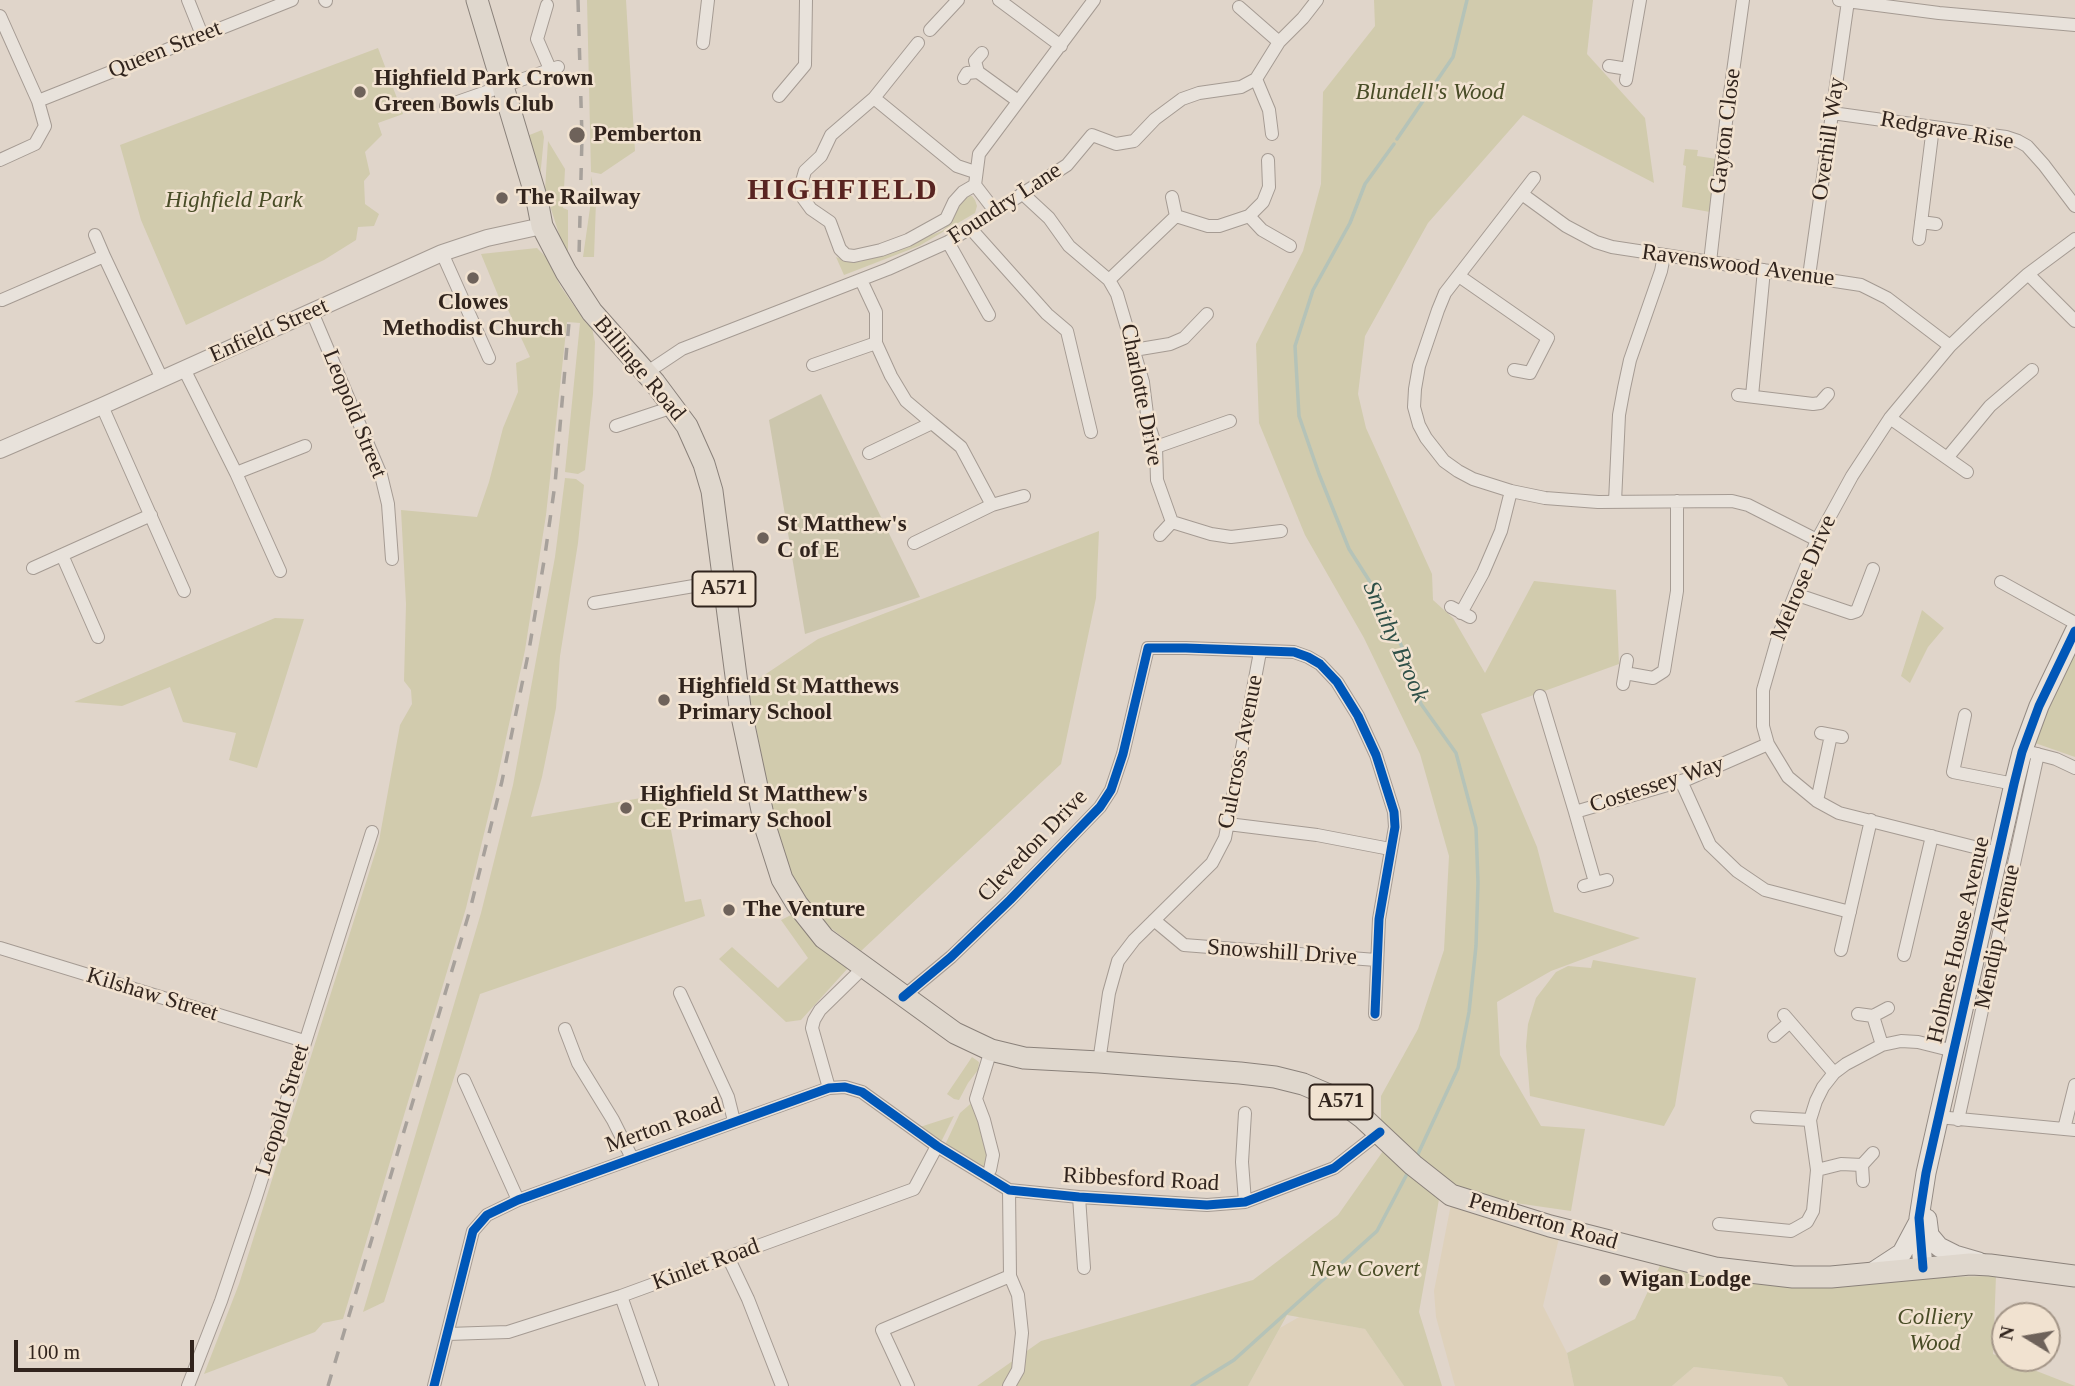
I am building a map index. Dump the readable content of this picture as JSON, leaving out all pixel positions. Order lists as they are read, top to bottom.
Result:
{
  "streets": {
    "main road": [
      "Billinge Road",
      "A571",
      "Holmes House Avenue",
      "Pemberton Road"
    ],
    "street": [
      "Queen Street",
      "Gayton Close",
      "Redgrave Rise",
      "Overhill Way",
      "Foundry Lane",
      "Ravenswood Avenue",
      "Enfield Street",
      "Charlotte Drive",
      "Leopold Street",
      "Melrose Drive",
      "Culcross Avenue",
      "Costessey Way",
      "Clevedon Drive",
      "Mendip Avenue",
      "Snowshill Drive",
      "Kilshaw Street",
      "Merton Road",
      "Ribbesford Road",
      "Kinlet Road"
    ]
  },
  "crossings": [
    ["Gayton Close", "Ravenswood Avenue"],
    ["Redgrave Rise", "Overhill Way"],
    ["Overhill Way", "Ravenswood Avenue"],
    ["Foundry Lane", "Billinge Road"],
    ["Foundry Lane", "Charlotte Drive"],
    ["Ravenswood Avenue", "Melrose Drive"],
    ["Enfield Street", "Billinge Road"],
    ["Enfield Street", "Leopold Street"],
    ["Billinge Road", "Pemberton Road"],
    ["Leopold Street", "Kilshaw Street"],
    ["Melrose Drive", "Costessey Way"],
    ["Melrose Drive", "Holmes House Avenue"],
    ["Culcross Avenue", "Clevedon Drive"],
    ["Culcross Avenue", "Snowshill Drive"],
    ["Culcross Avenue", "Pemberton Road"],
    ["Clevedon Drive", "Snowshill Drive"],
    ["Clevedon Drive", "Pemberton Road"],
    ["Mendip Avenue", "Holmes House Avenue"],
    ["Holmes House Avenue", "Pemberton Road"],
    ["Merton Road", "Ribbesford Road"],
    ["Merton Road", "Kinlet Road"],
    ["Ribbesford Road", "Pemberton Road"]
  ],
  "districts": ["HIGHFIELD"],
  "water": ["Smithy Brook"],
  "parks": [
    "Blundell's Wood",
    "Highfield Park",
    "New Covert",
    "Colliery Wood"
  ],
  "places": [
    "Highfield Park Crown Green Bowls Club",
    "Pemberton",
    "The Railway",
    "Clowes Methodist Church",
    "St Matthew's C of E",
    "Highfield St Matthews Primary School",
    "Highfield St Matthew's CE Primary School",
    "The Venture",
    "Wigan Lodge"
  ],
  "scale_bar": "100 m",
  "north": "left"
}
